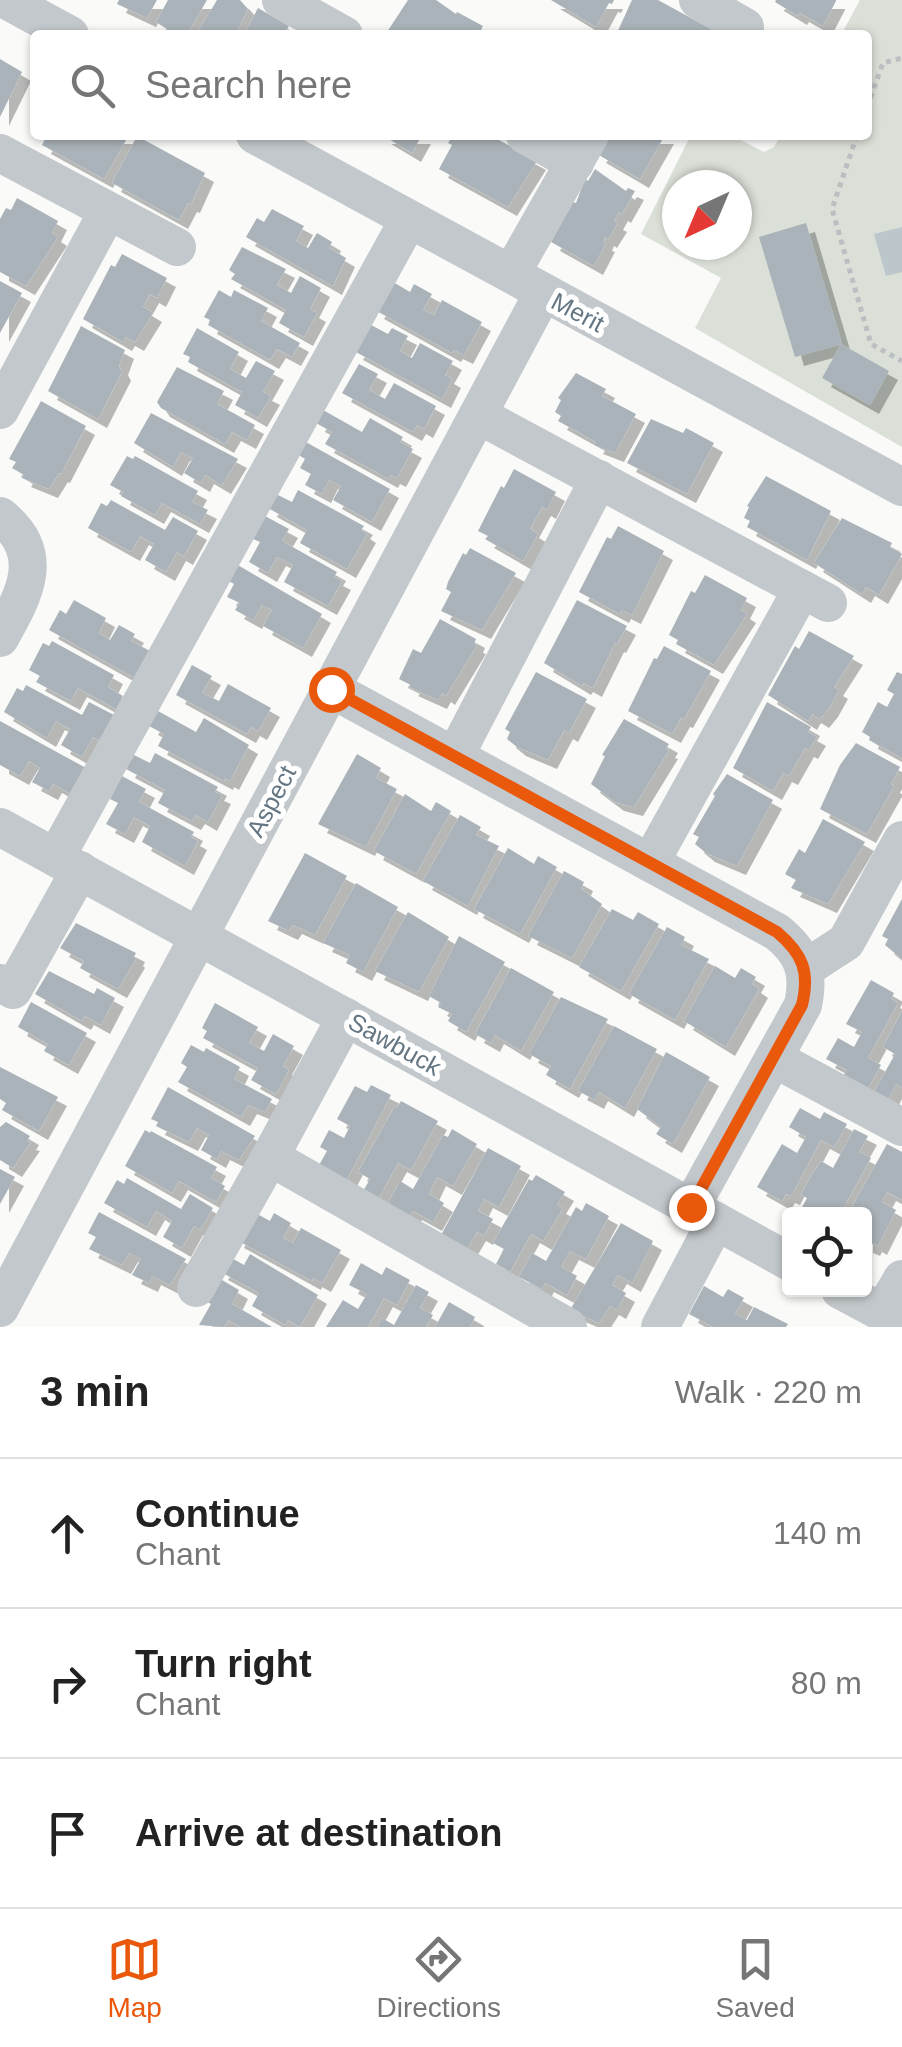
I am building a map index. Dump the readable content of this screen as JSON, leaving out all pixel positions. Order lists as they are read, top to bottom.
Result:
{
  "streets": {
    "street": ["Merit", "Aspect", "Sawbuck"]
  },
  "crossings": [
    ["Merit", "Aspect"],
    ["Aspect", "Sawbuck"]
  ],
  "north": "bottom left",
  "page": {
    "search": "Search here",
    "heading": ["3 min", "Walk · 220 m"],
    "list": [
      ["Continue", "Chant", "140 m"],
      ["Turn right", "Chant", "80 m"],
      "Arrive at destination"
    ],
    "nav": ["Map", "Directions", "Saved"]
  }
}
